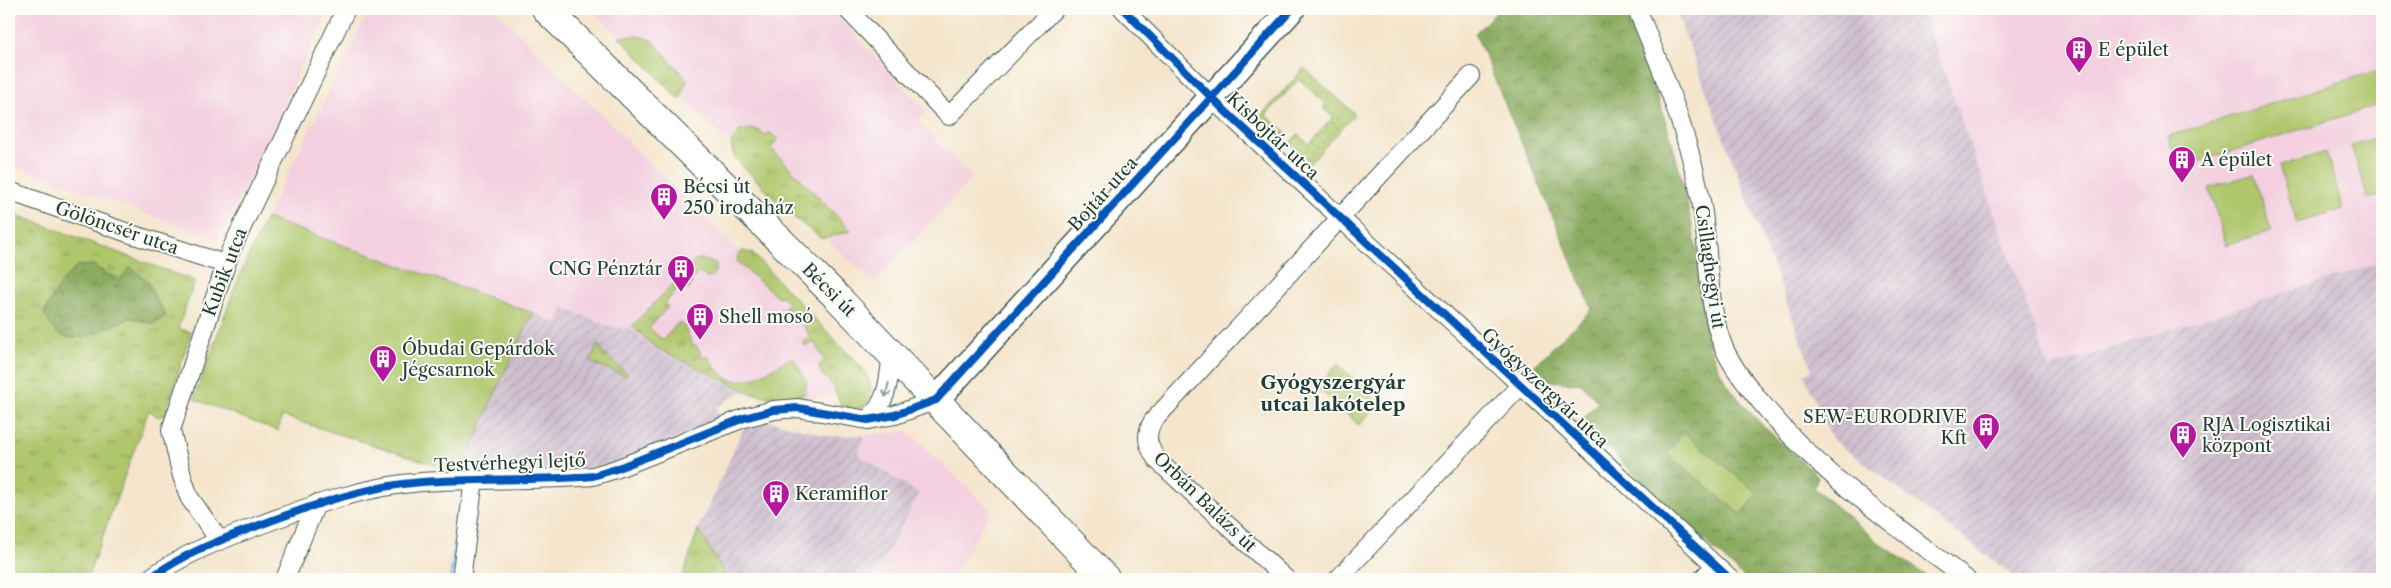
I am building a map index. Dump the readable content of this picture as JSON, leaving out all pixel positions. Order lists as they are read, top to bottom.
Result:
{
  "streets": {
    "main road": ["Bécsi út"],
    "street": [
      "Kisbojtár utca",
      "Bojtár utca",
      "Gölöncsér utca",
      "Csillaghegyi út",
      "Kubik utca",
      "Gyógyszergyár utca",
      "Testvérhegyi lejtő",
      "Orbán Balázs út"
    ]
  },
  "crossings": [
    ["Kisbojtár utca", "Bojtár utca"],
    ["Kisbojtár utca", "Gyógyszergyár utca"],
    ["Kisbojtár utca", "Orbán Balázs út"],
    ["Bojtár utca", "Bécsi út"],
    ["Bojtár utca", "Testvérhegyi lejtő"],
    ["Gölöncsér utca", "Kubik utca"],
    ["Kubik utca", "Testvérhegyi lejtő"],
    ["Bécsi út", "Testvérhegyi lejtő"],
    ["Gyógyszergyár utca", "Orbán Balázs út"]
  ],
  "districts": ["Gyógyszergyár utcai lakótelep"],
  "places": {
    "building": [
      "E épület",
      "A épület",
      "Bécsi út 250 irodaház",
      "CNG Pénztár",
      "Shell mosó",
      "Óbudai Gepárdok Jégcsarnok",
      "SEW-EURODRIVE Kft",
      "RJA Logisztikai központ",
      "Keramiflor"
    ]
  }
}
